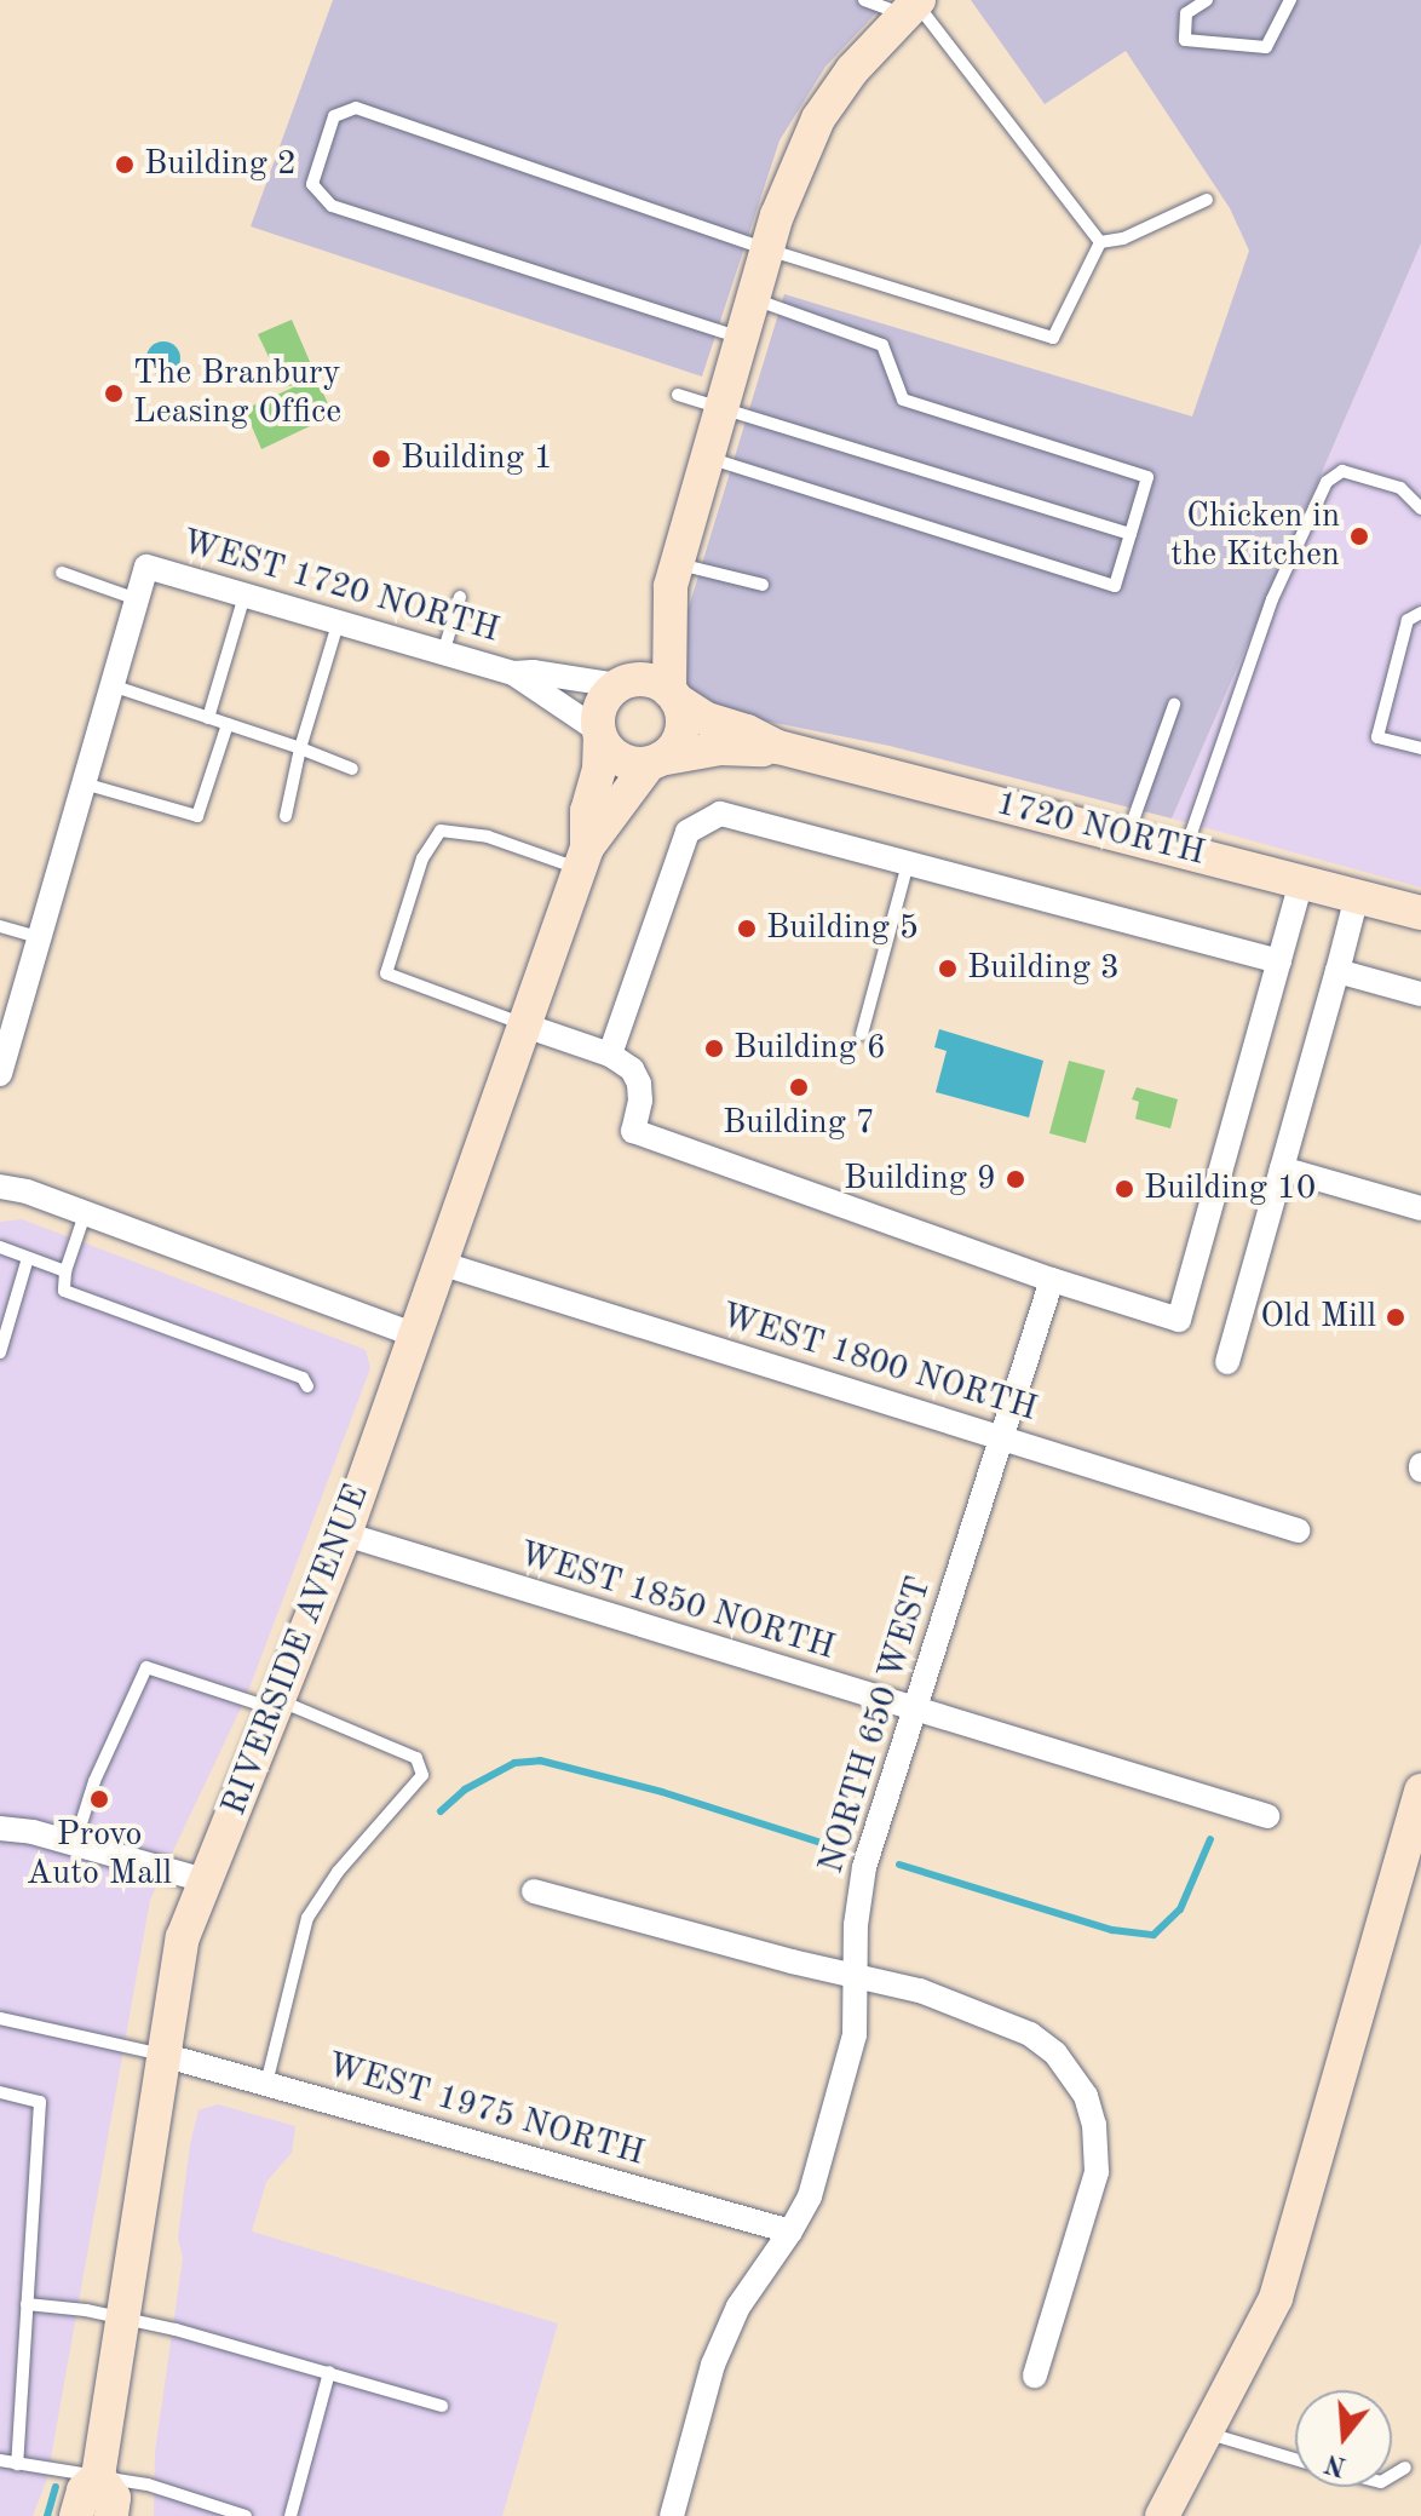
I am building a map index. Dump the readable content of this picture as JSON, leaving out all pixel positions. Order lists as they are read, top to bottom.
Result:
{
  "streets": {
    "street": [
      "WEST 1720 NORTH",
      "1720 NORTH",
      "WEST 1800 NORTH",
      "WEST 1850 NORTH",
      "RIVERSIDE AVENUE",
      "NORTH 650 WEST",
      "WEST 1975 NORTH"
    ]
  },
  "crossings": [
    ["WEST 1720 NORTH", "1720 NORTH"],
    ["WEST 1720 NORTH", "RIVERSIDE AVENUE"],
    ["1720 NORTH", "RIVERSIDE AVENUE"],
    ["WEST 1800 NORTH", "RIVERSIDE AVENUE"],
    ["WEST 1800 NORTH", "NORTH 650 WEST"],
    ["WEST 1850 NORTH", "RIVERSIDE AVENUE"],
    ["WEST 1850 NORTH", "NORTH 650 WEST"],
    ["RIVERSIDE AVENUE", "WEST 1975 NORTH"],
    ["NORTH 650 WEST", "WEST 1975 NORTH"]
  ],
  "places": [
    "Building 2",
    "The Branbury Leasing Office",
    "Building 1",
    "Chicken in the Kitchen",
    "Building 5",
    "Building 3",
    "Building 6",
    "Building 7",
    "Building 9",
    "Building 10",
    "Old Mill",
    "Provo Auto Mall"
  ],
  "north": "bottom"
}
